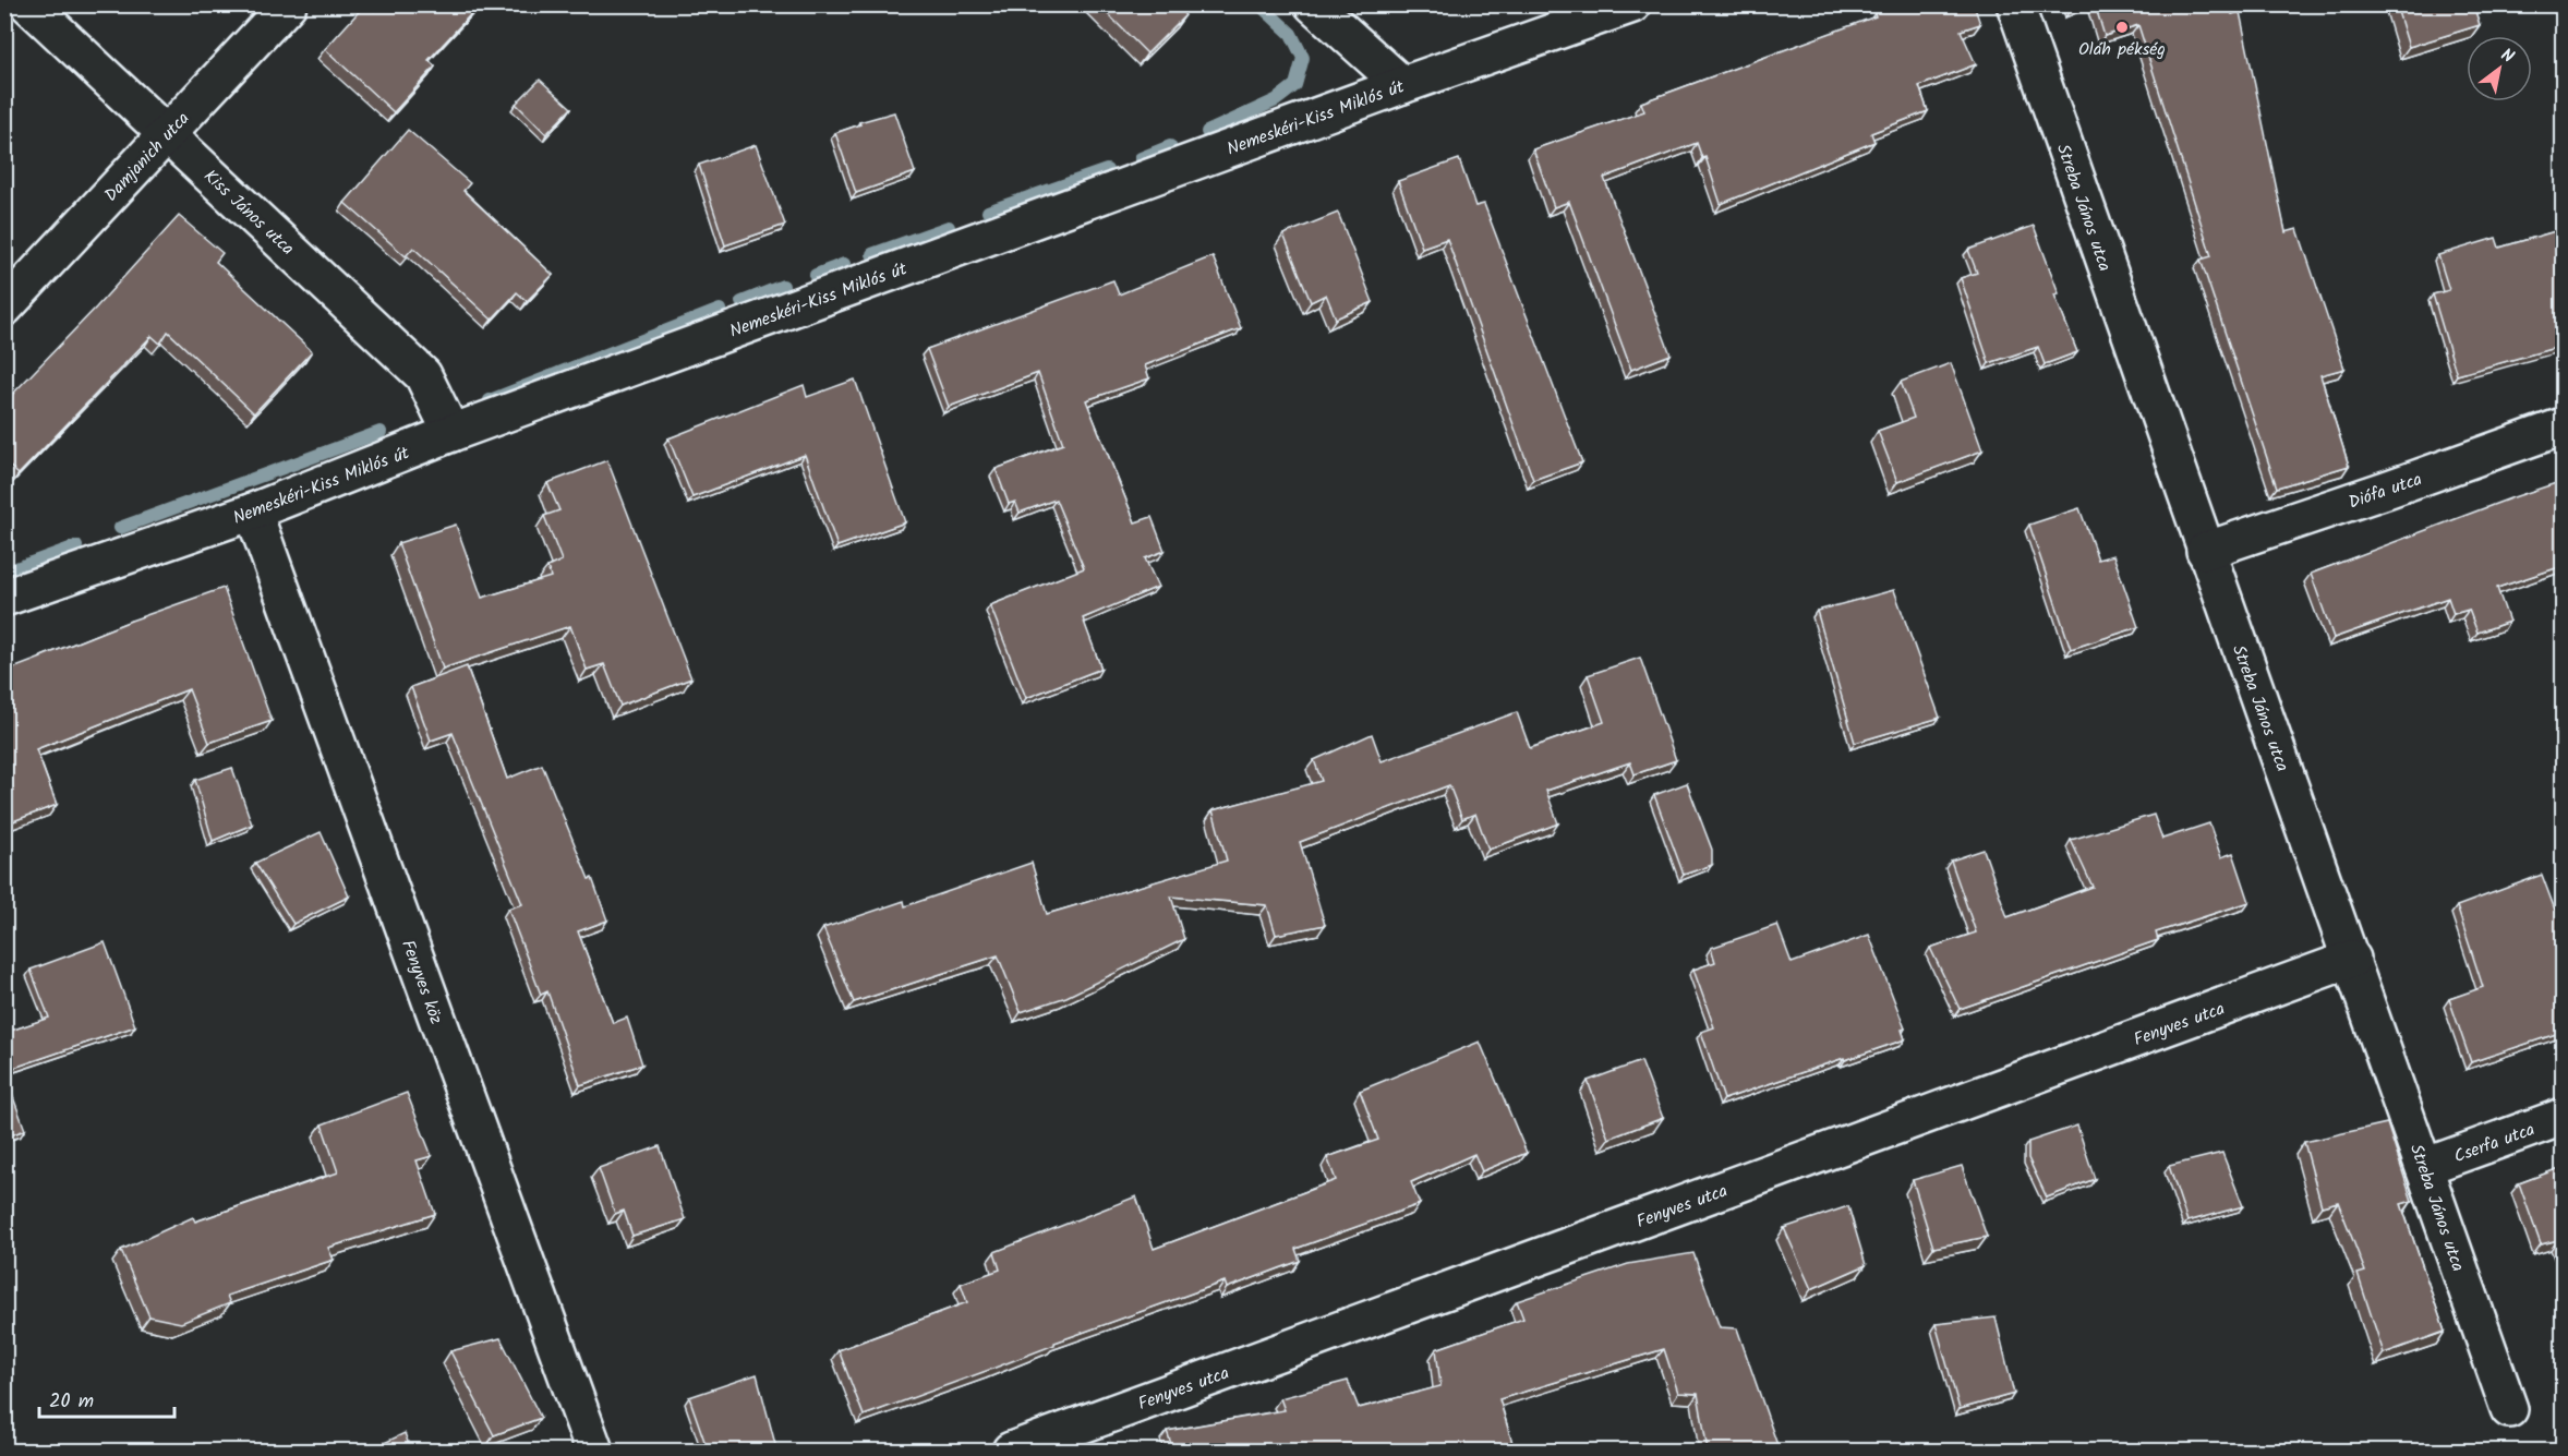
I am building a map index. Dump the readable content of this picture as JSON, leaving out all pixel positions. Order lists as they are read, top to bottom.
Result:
{
  "streets": {
    "street": [
      "Nemeskéri-Kiss Miklós út",
      "Damjanich utca",
      "Streba János utca",
      "Kiss János utca",
      "Diófa utca",
      "Fenyves köz",
      "Fenyves utca",
      "Cserfa utca"
    ]
  },
  "crossings": [
    ["Nemeskéri-Kiss Miklós út", "Kiss János utca"],
    ["Nemeskéri-Kiss Miklós út", "Fenyves köz"],
    ["Damjanich utca", "Kiss János utca"],
    ["Streba János utca", "Diófa utca"],
    ["Streba János utca", "Fenyves utca"],
    ["Streba János utca", "Cserfa utca"]
  ],
  "places": ["Oláh pékség"],
  "scale_bar": "20 m",
  "north": "top right"
}
